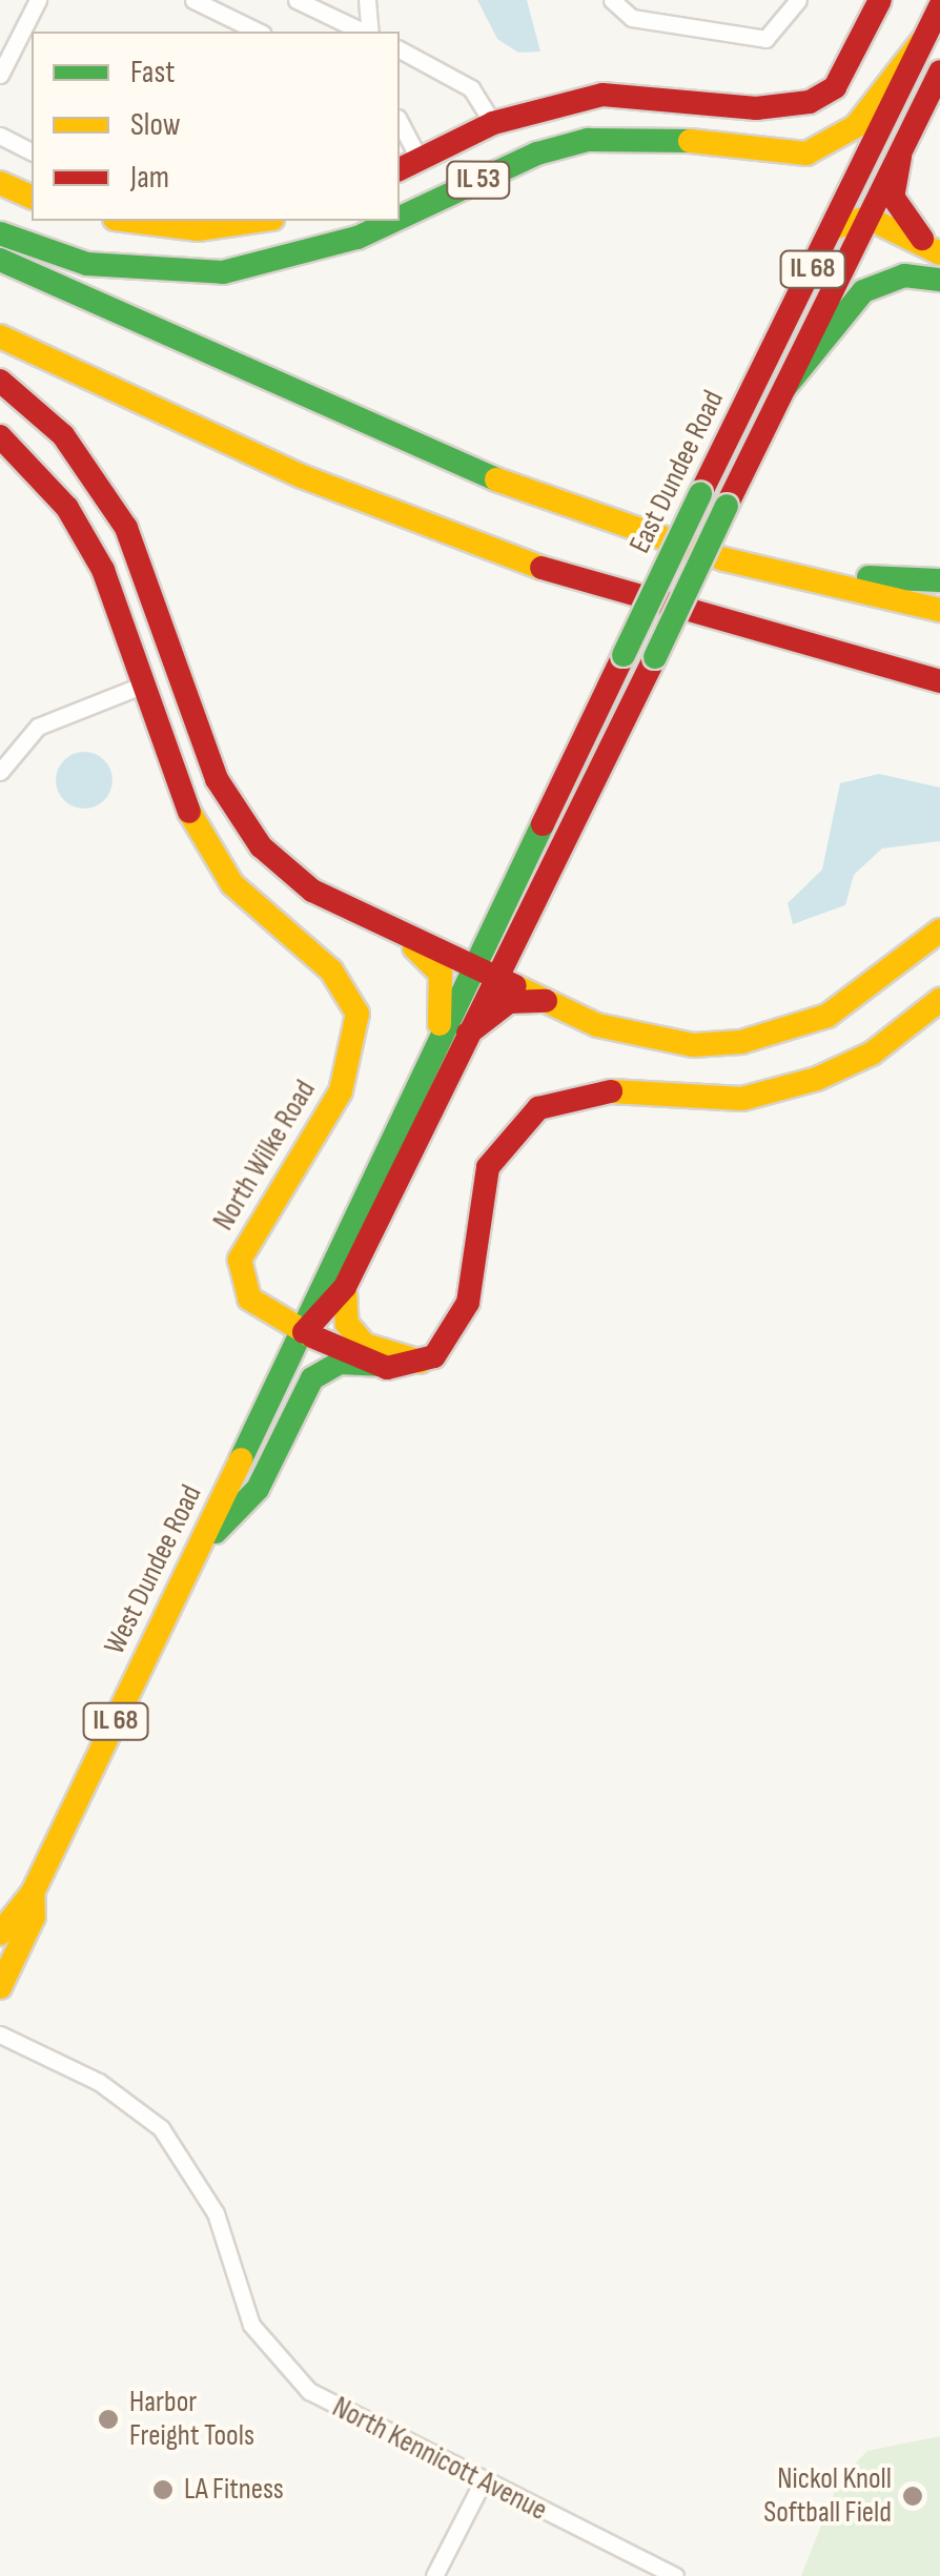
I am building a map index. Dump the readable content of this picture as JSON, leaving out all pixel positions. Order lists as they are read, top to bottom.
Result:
{
  "streets": {
    "main road": [
      "IL 53",
      "IL 68",
      "East Dundee Road",
      "North Wilke Road",
      "West Dundee Road"
    ],
    "street": ["North Kennicott Avenue"]
  },
  "crossings": [
    ["IL 53", "East Dundee Road"],
    ["East Dundee Road", "West Dundee Road"],
    ["North Wilke Road", "West Dundee Road"]
  ],
  "places": ["Harbor Freight Tools", "LA Fitness", "Nickol Knoll Softball Field"],
  "legend": ["Fast", "Slow", "Jam"]
}
